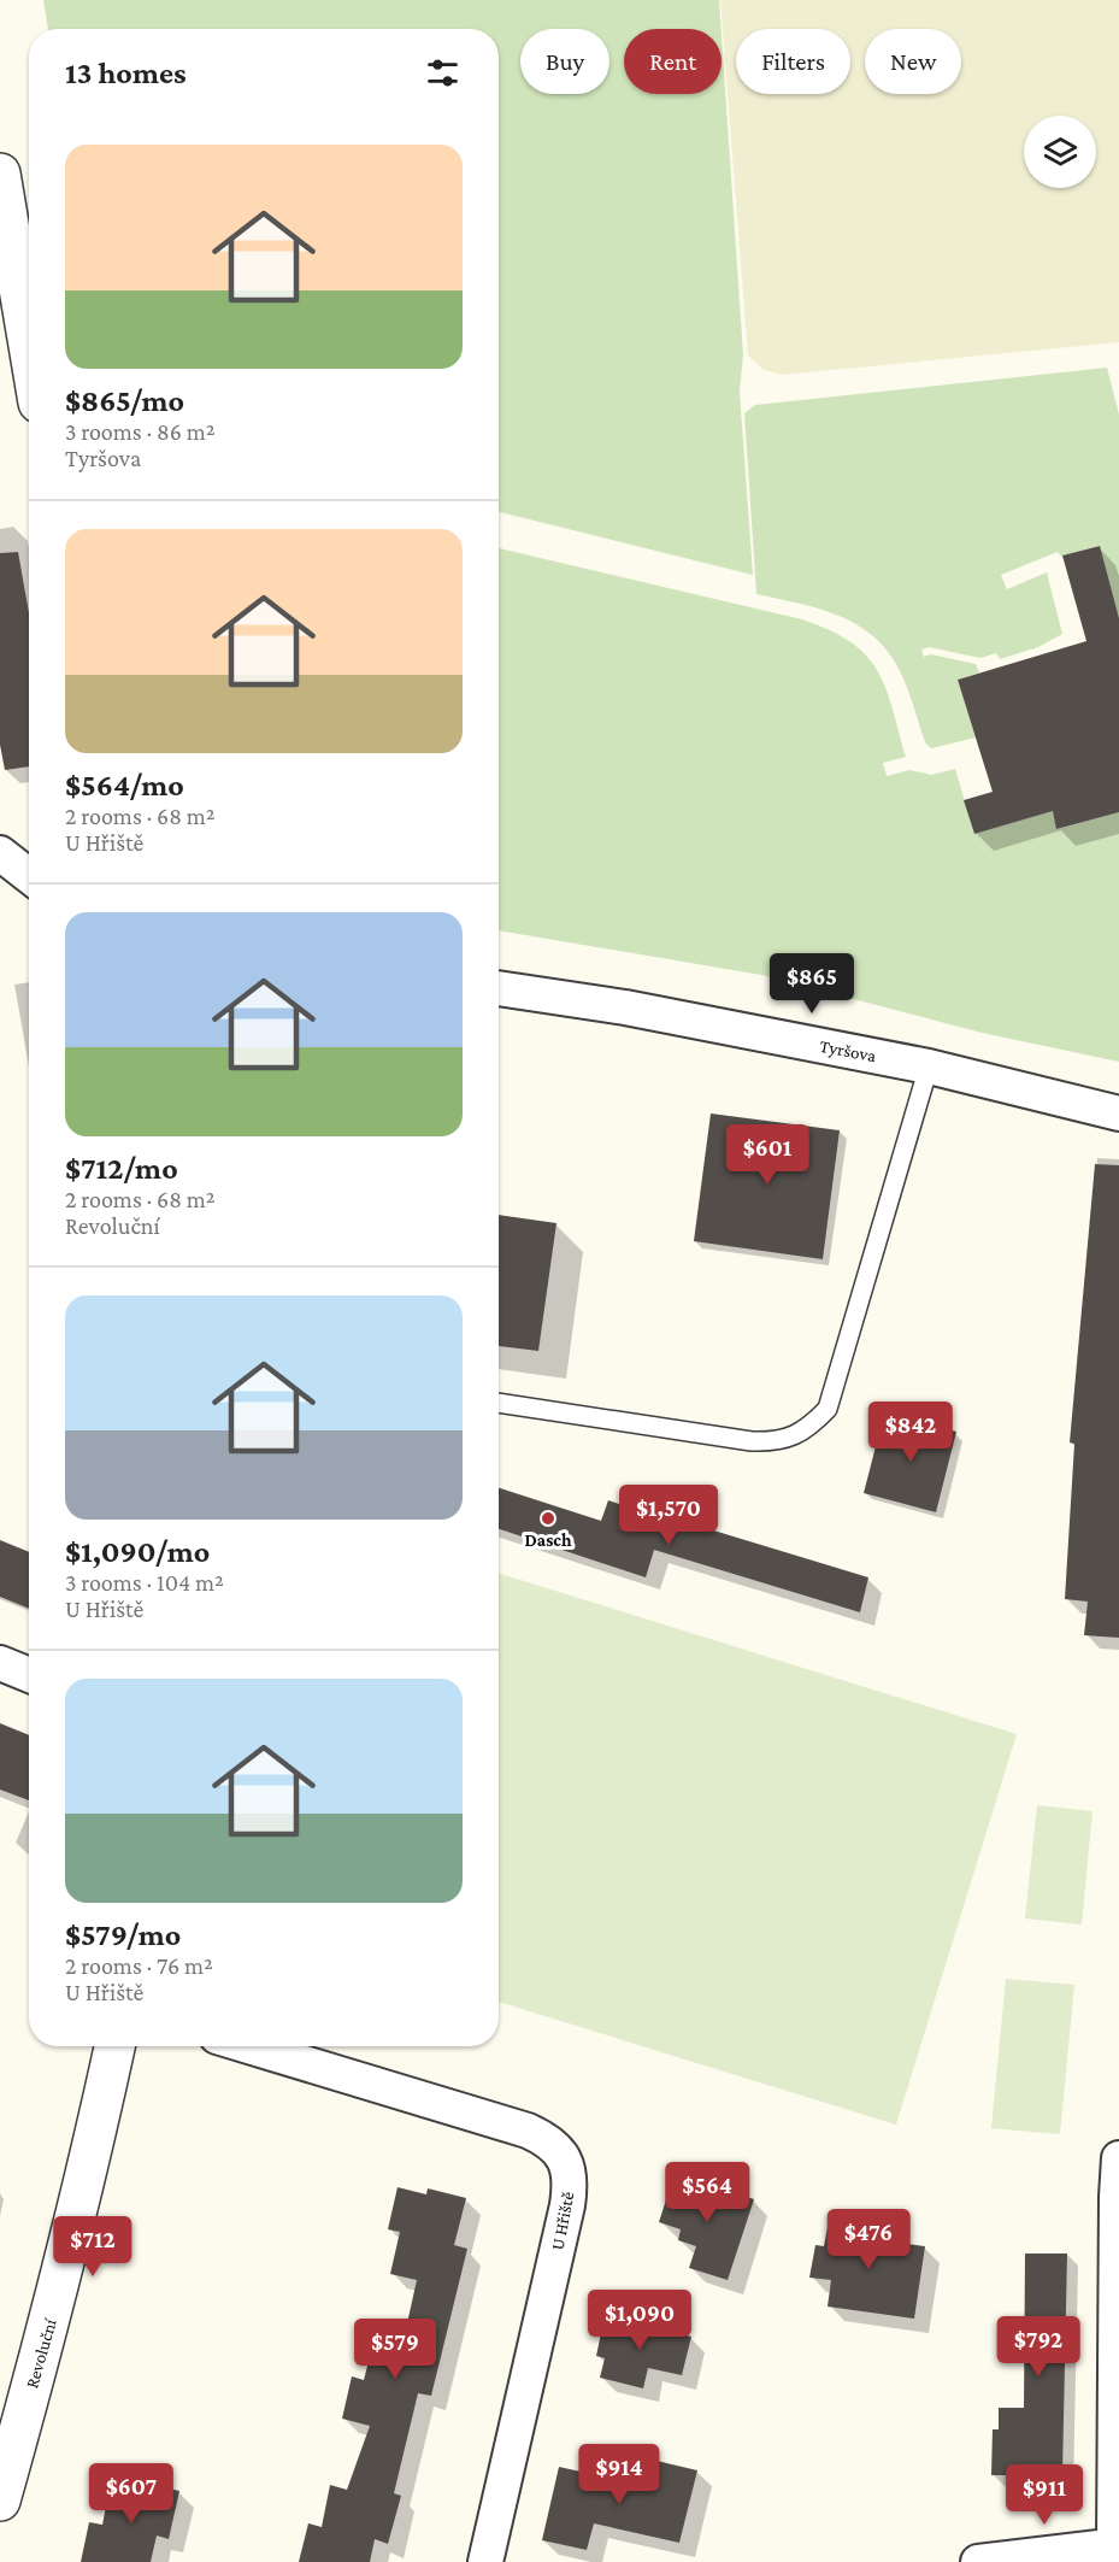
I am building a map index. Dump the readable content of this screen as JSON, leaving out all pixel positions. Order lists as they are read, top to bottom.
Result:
{
  "streets": {
    "street": ["Tyršova", "U Hřiště", "Revoluční"]
  },
  "places": ["Dasch"],
  "page": {
    "chip": [
      "Buy",
      "Rent",
      "Filters",
      "New"
    ],
    "heading": "13 homes",
    "list": [
      {
        "name": "$865/mo",
        "note": "3 rooms · 86 m² · Tyršova"
      },
      {
        "name": "$564/mo",
        "note": "2 rooms · 68 m² · U Hřiště"
      },
      {
        "name": "$712/mo",
        "note": "2 rooms · 68 m² · Revoluční"
      },
      {
        "name": "$1,090/mo",
        "note": "3 rooms · 104 m² · U Hřiště"
      },
      {
        "name": "$579/mo",
        "note": "2 rooms · 76 m² · U Hřiště"
      }
    ],
    "price": [
      "$865",
      "$601",
      "$842",
      "$1,570",
      "$564",
      "$476",
      "$712",
      "$1,090",
      "$792",
      "$579",
      "$914",
      "$607",
      "$911"
    ]
  }
}
